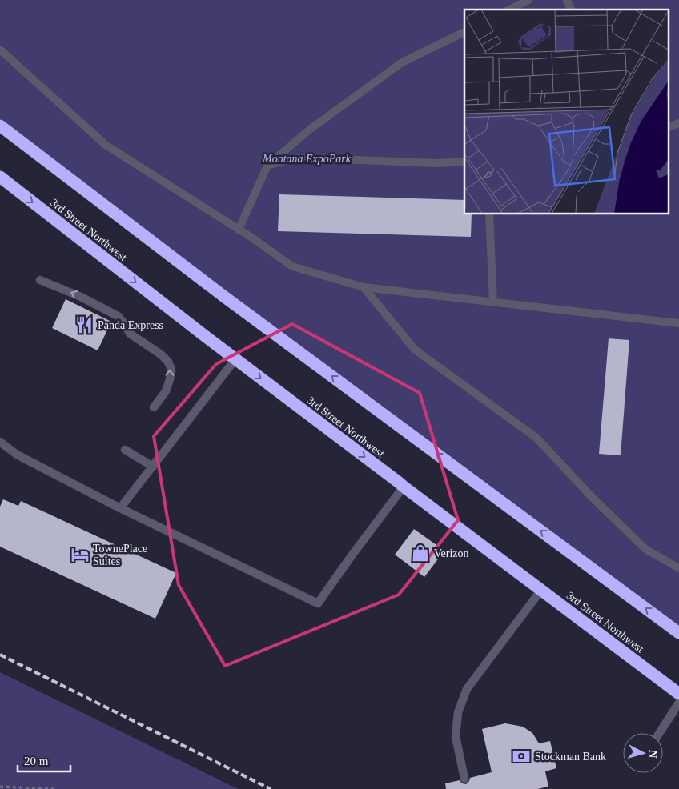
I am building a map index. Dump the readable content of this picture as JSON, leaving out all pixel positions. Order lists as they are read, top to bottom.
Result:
{
  "streets": {
    "highway": ["3rd Street Northwest"]
  },
  "parks": ["Montana ExpoPark"],
  "places": {
    "restaurant": ["Panda Express"],
    "shop": ["Verizon"],
    "hotel": ["TownePlace Suites"],
    "bank": ["Stockman Bank"]
  },
  "scale_bar": "20 m",
  "north": "right"
}
